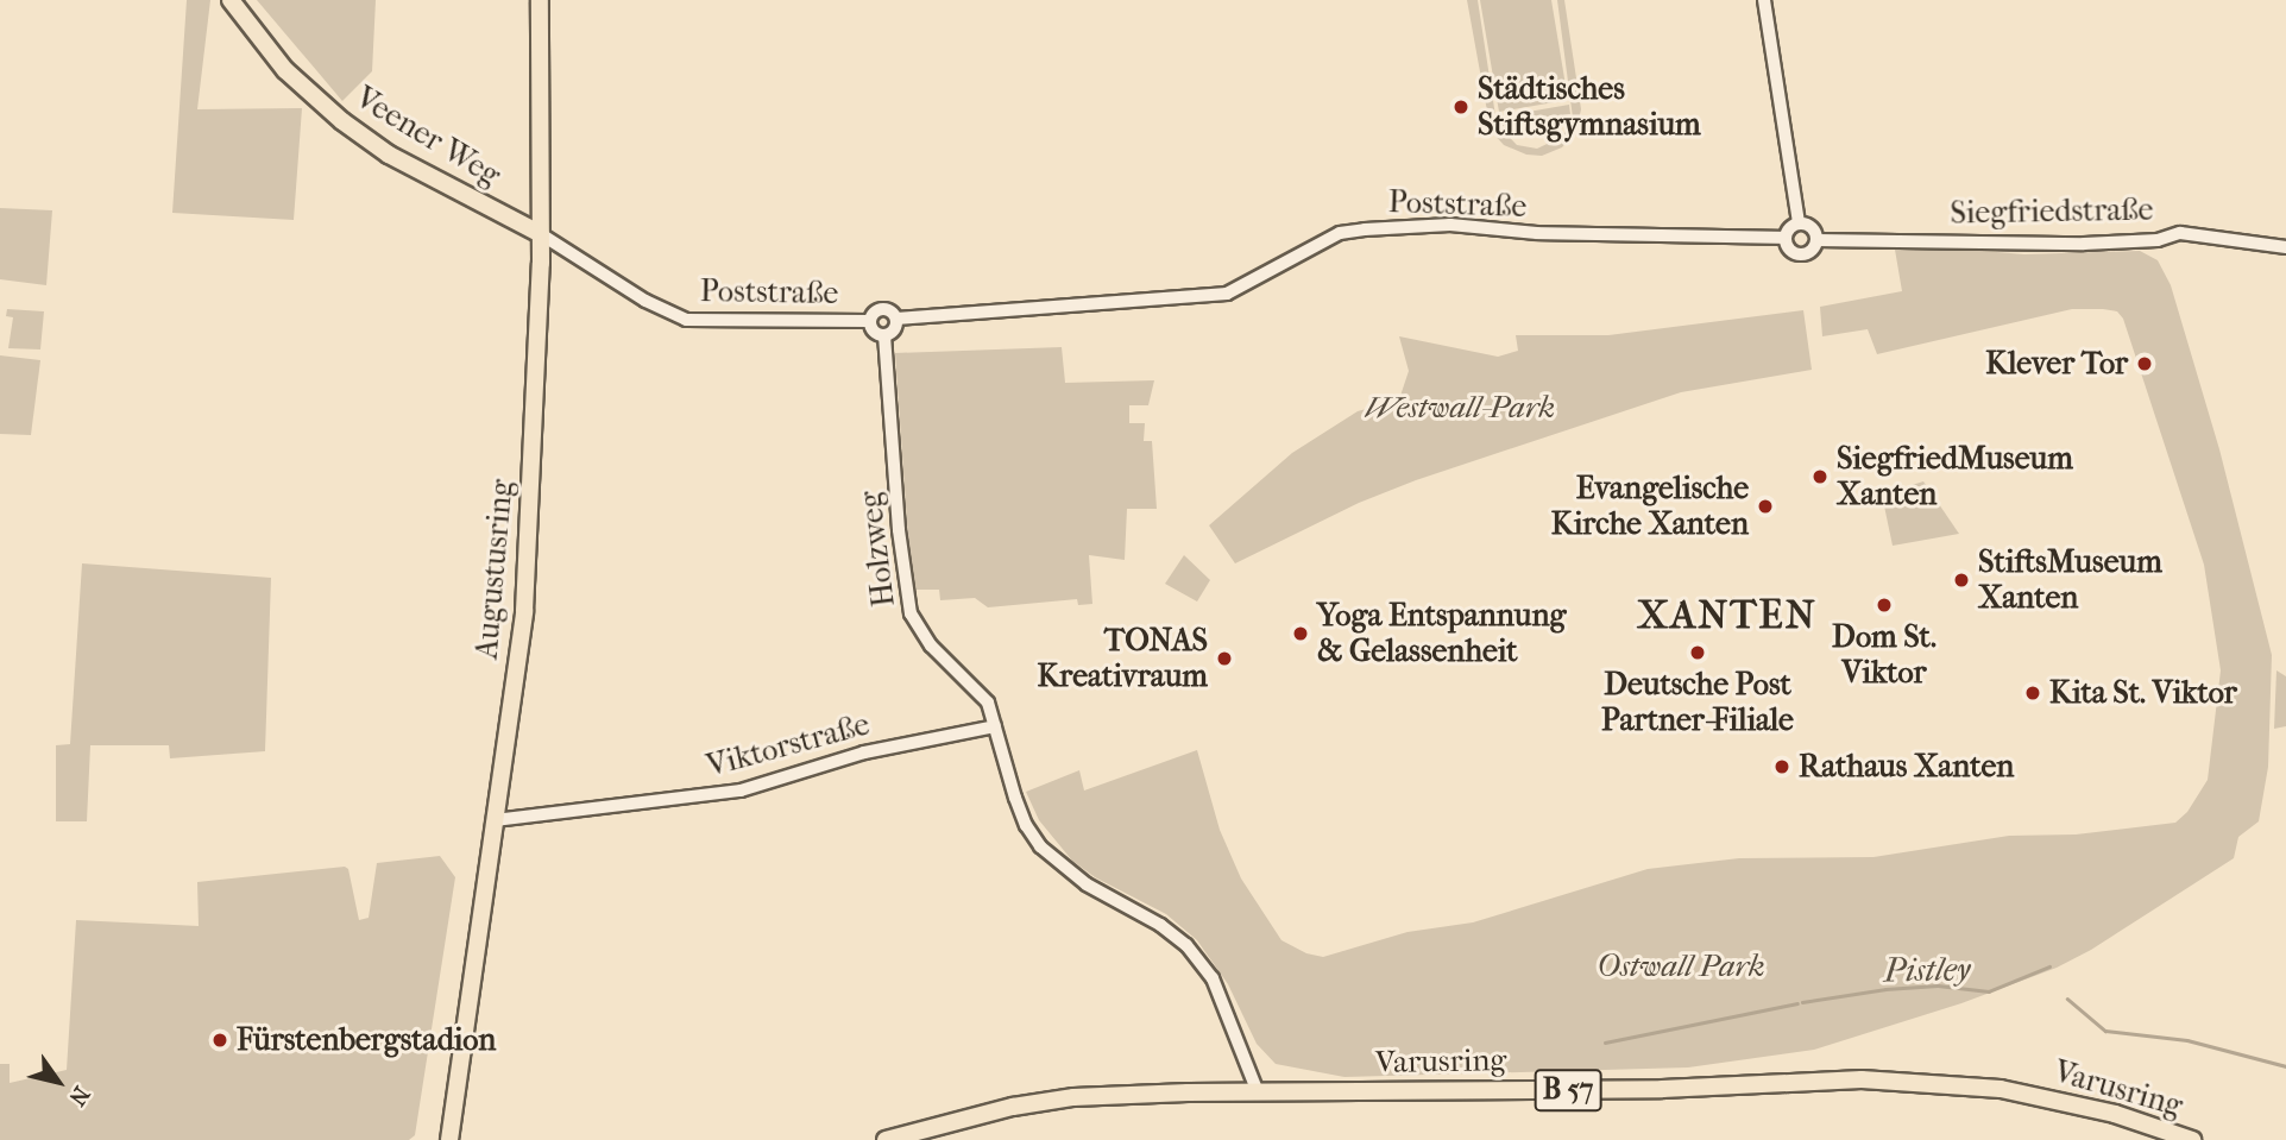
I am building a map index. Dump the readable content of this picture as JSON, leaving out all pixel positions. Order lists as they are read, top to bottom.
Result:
{
  "streets": {
    "main road": [
      "Veener Weg",
      "Augustusring",
      "Varusring",
      "B 57"
    ],
    "street": [
      "Poststraße",
      "Siegfriedstraße",
      "Holzweg",
      "Viktorstraße"
    ]
  },
  "crossings": [
    ["Veener Weg", "Poststraße"],
    ["Veener Weg", "Augustusring"],
    ["Poststraße", "Siegfriedstraße"],
    ["Poststraße", "Holzweg"],
    ["Poststraße", "Augustusring"],
    ["Holzweg", "Viktorstraße"],
    ["Holzweg", "Varusring"],
    ["Augustusring", "Viktorstraße"]
  ],
  "districts": ["XANTEN"],
  "water": ["Pistley"],
  "parks": ["Westwall-Park", "Ostwall Park"],
  "places": [
    "Städtisches Stiftsgymnasium",
    "Klever Tor",
    "SiegfriedMuseum Xanten",
    "Evangelische Kirche Xanten",
    "StiftsMuseum Xanten",
    "Dom St. Viktor",
    "Yoga Entspannung & Gelassenheit",
    "Deutsche Post Partner-Filiale",
    "TONAS Kreativraum",
    "Kita St. Viktor",
    "Rathaus Xanten",
    "Fürstenbergstadion"
  ],
  "north": "bottom right"
}
